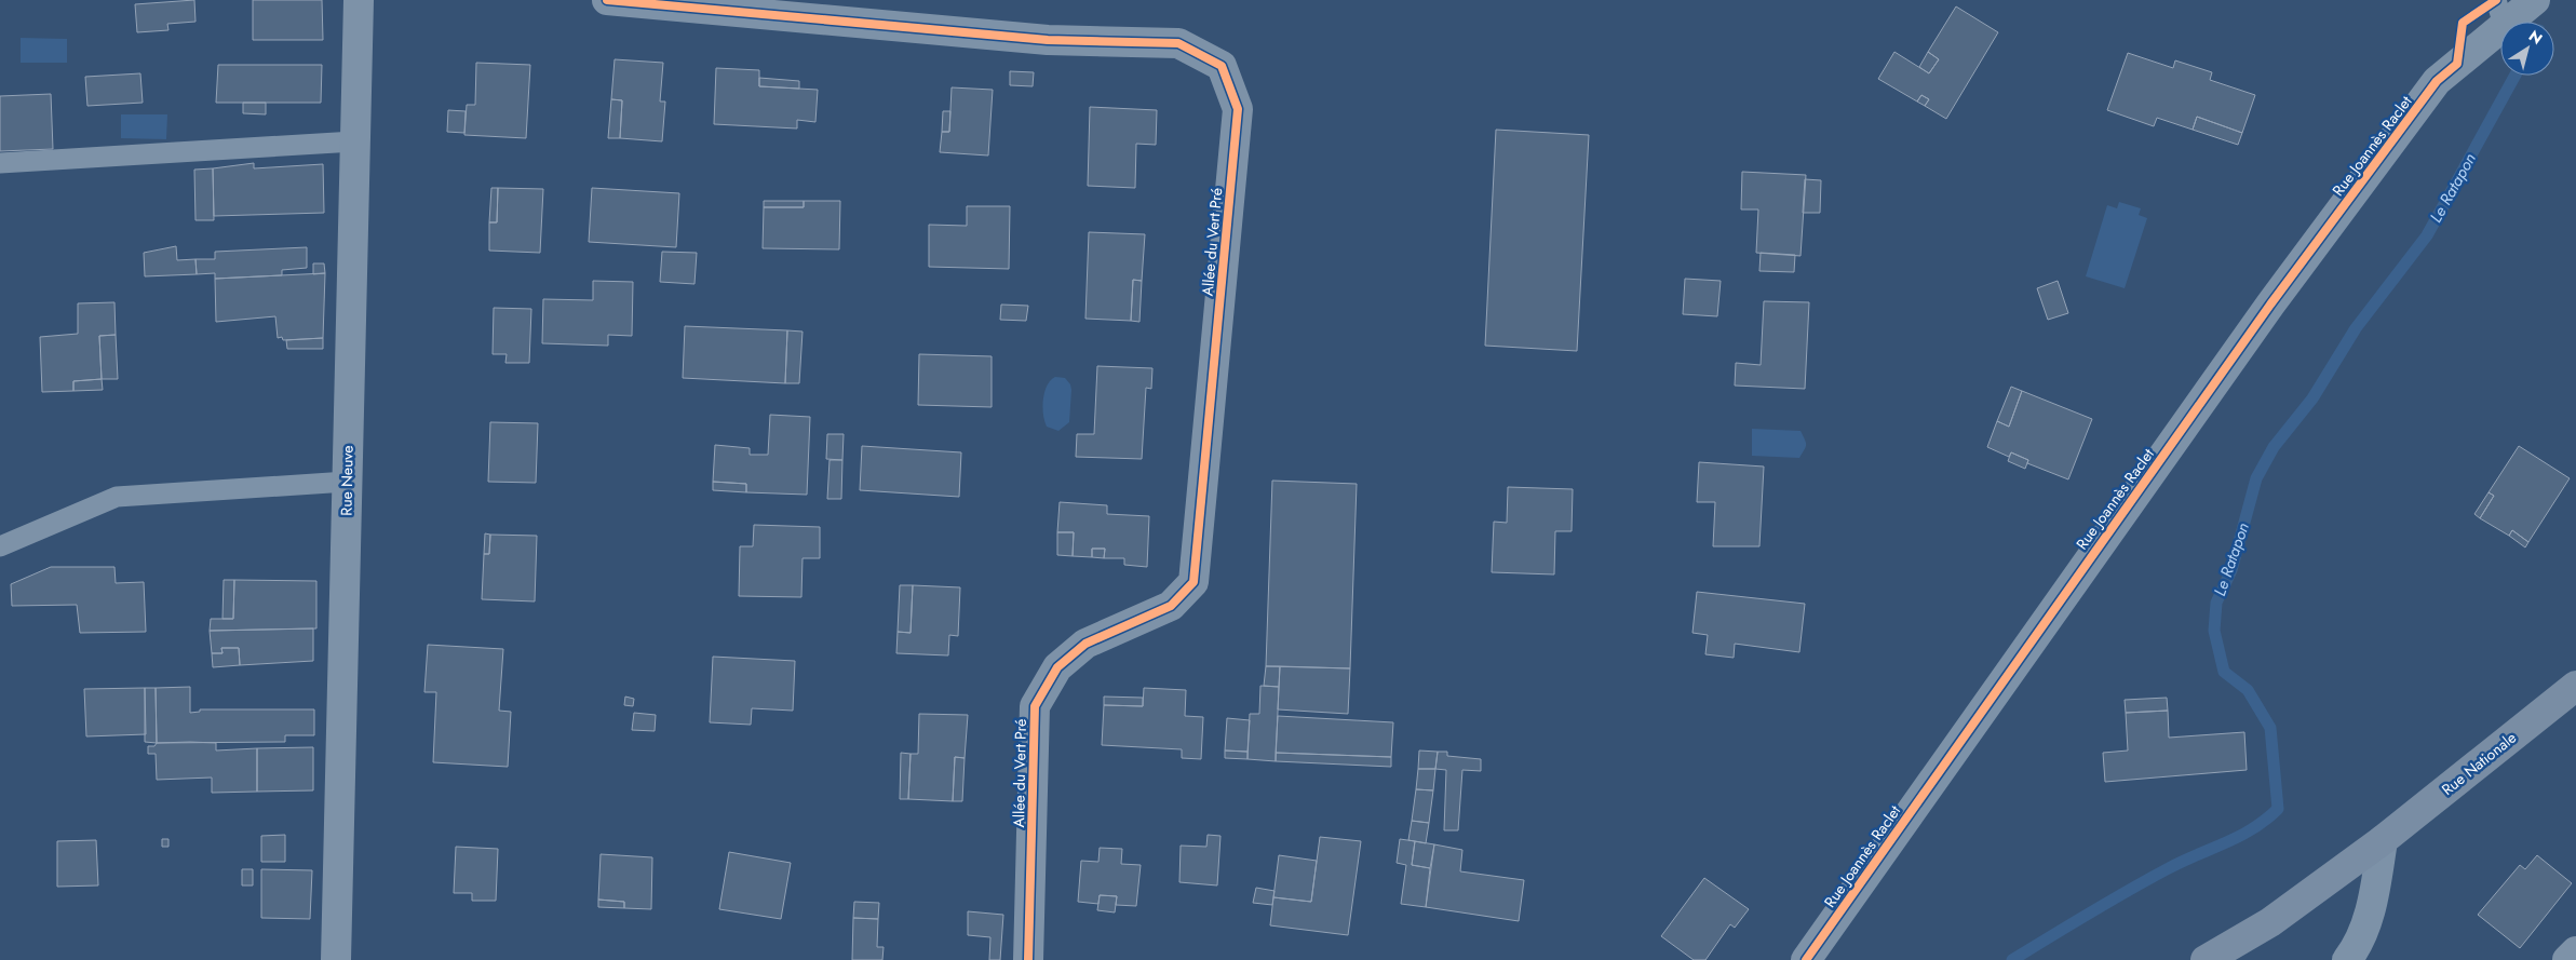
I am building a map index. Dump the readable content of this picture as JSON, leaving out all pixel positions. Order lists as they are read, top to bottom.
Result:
{
  "streets": {
    "main road": ["Rue Nationale"],
    "street": ["Rue Joannès Raclet", "Allée du Vert Pré", "Rue Neuve"]
  },
  "water": ["Le Ratapon"],
  "north": "top right"
}
